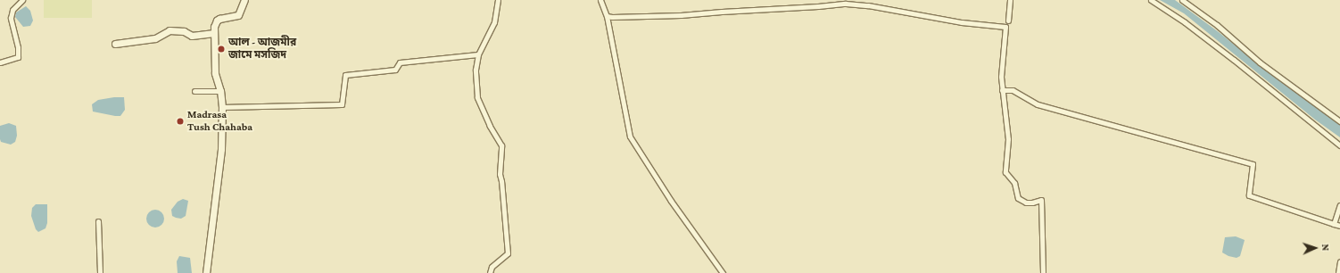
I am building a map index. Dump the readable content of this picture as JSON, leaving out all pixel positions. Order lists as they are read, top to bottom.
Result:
{
  "places": ["আল - আজমীর জামে মসজিদ", "Madrasa Tush Chahaba"],
  "north": "right"
}
